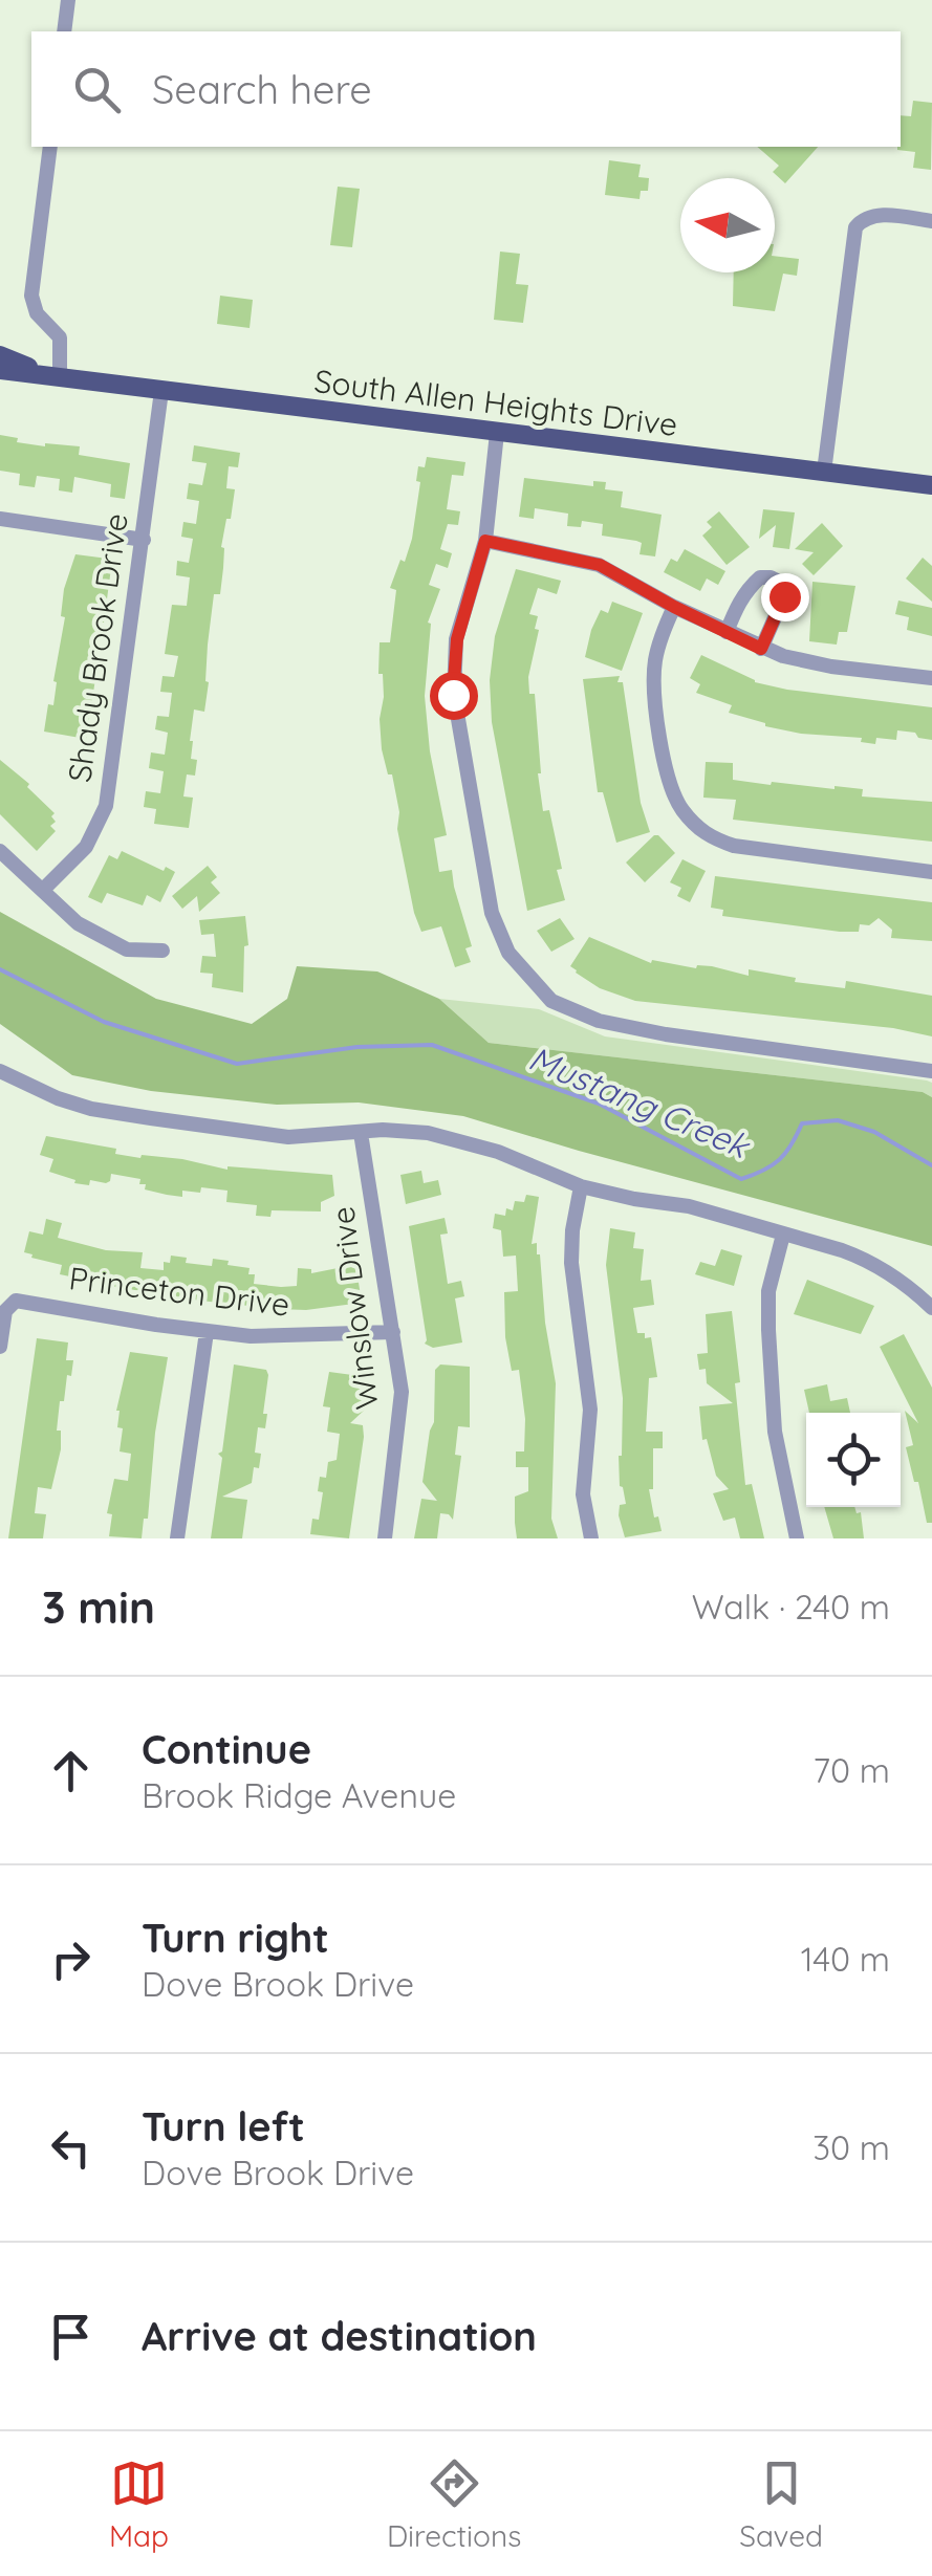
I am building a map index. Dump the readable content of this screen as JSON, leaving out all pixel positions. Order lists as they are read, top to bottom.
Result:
{
  "streets": {
    "main road": ["South Allen Heights Drive"],
    "street": ["Shady Brook Drive", "Princeton Drive", "Winslow Drive"]
  },
  "crossings": [
    ["South Allen Heights Drive", "Shady Brook Drive"],
    ["Princeton Drive", "Winslow Drive"]
  ],
  "water": ["Mustang Creek"],
  "north": "left",
  "page": {
    "search": "Search here",
    "heading": ["3 min", "Walk · 240 m"],
    "list": [
      ["Continue", "Brook Ridge Avenue", "70 m"],
      ["Turn right", "Dove Brook Drive", "140 m"],
      ["Turn left", "Dove Brook Drive", "30 m"],
      "Arrive at destination"
    ],
    "nav": ["Map", "Directions", "Saved"]
  }
}
